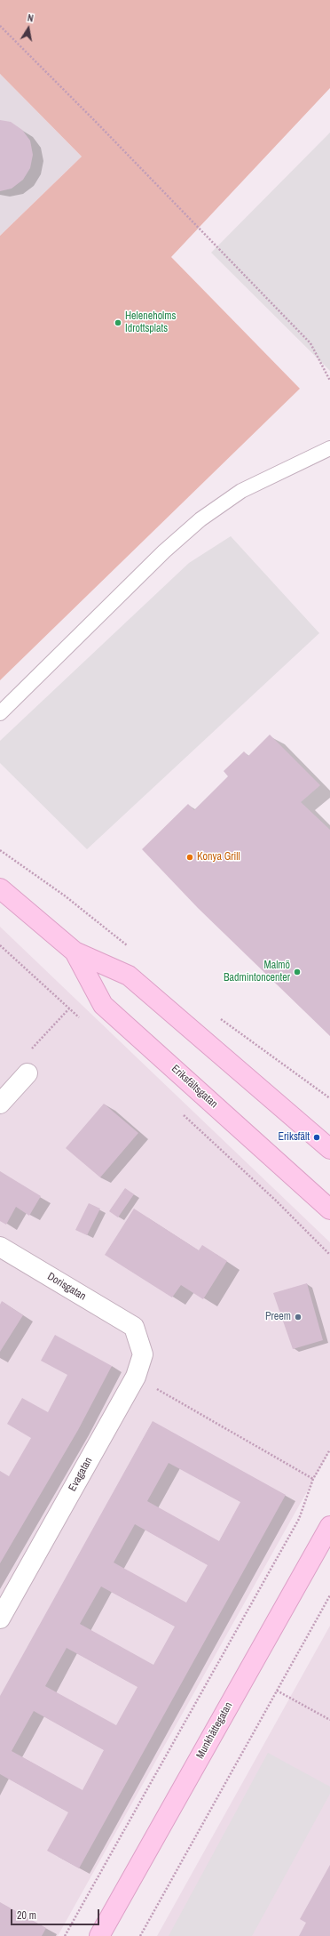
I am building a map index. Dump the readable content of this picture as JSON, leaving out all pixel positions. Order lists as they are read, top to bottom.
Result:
{
  "streets": {
    "street": [
      "Eriksfältsgatan",
      "Dorisgatan",
      "Evagatan",
      "Munkhättegatan"
    ]
  },
  "crossings": [
    ["Dorisgatan", "Evagatan"]
  ],
  "places": [
    "Heleneholms Idrottsplats",
    "Konya Grill",
    "Malmö Badmintoncenter",
    "Eriksfält",
    "Preem"
  ],
  "scale_bar": "20 m",
  "north": "top"
}
